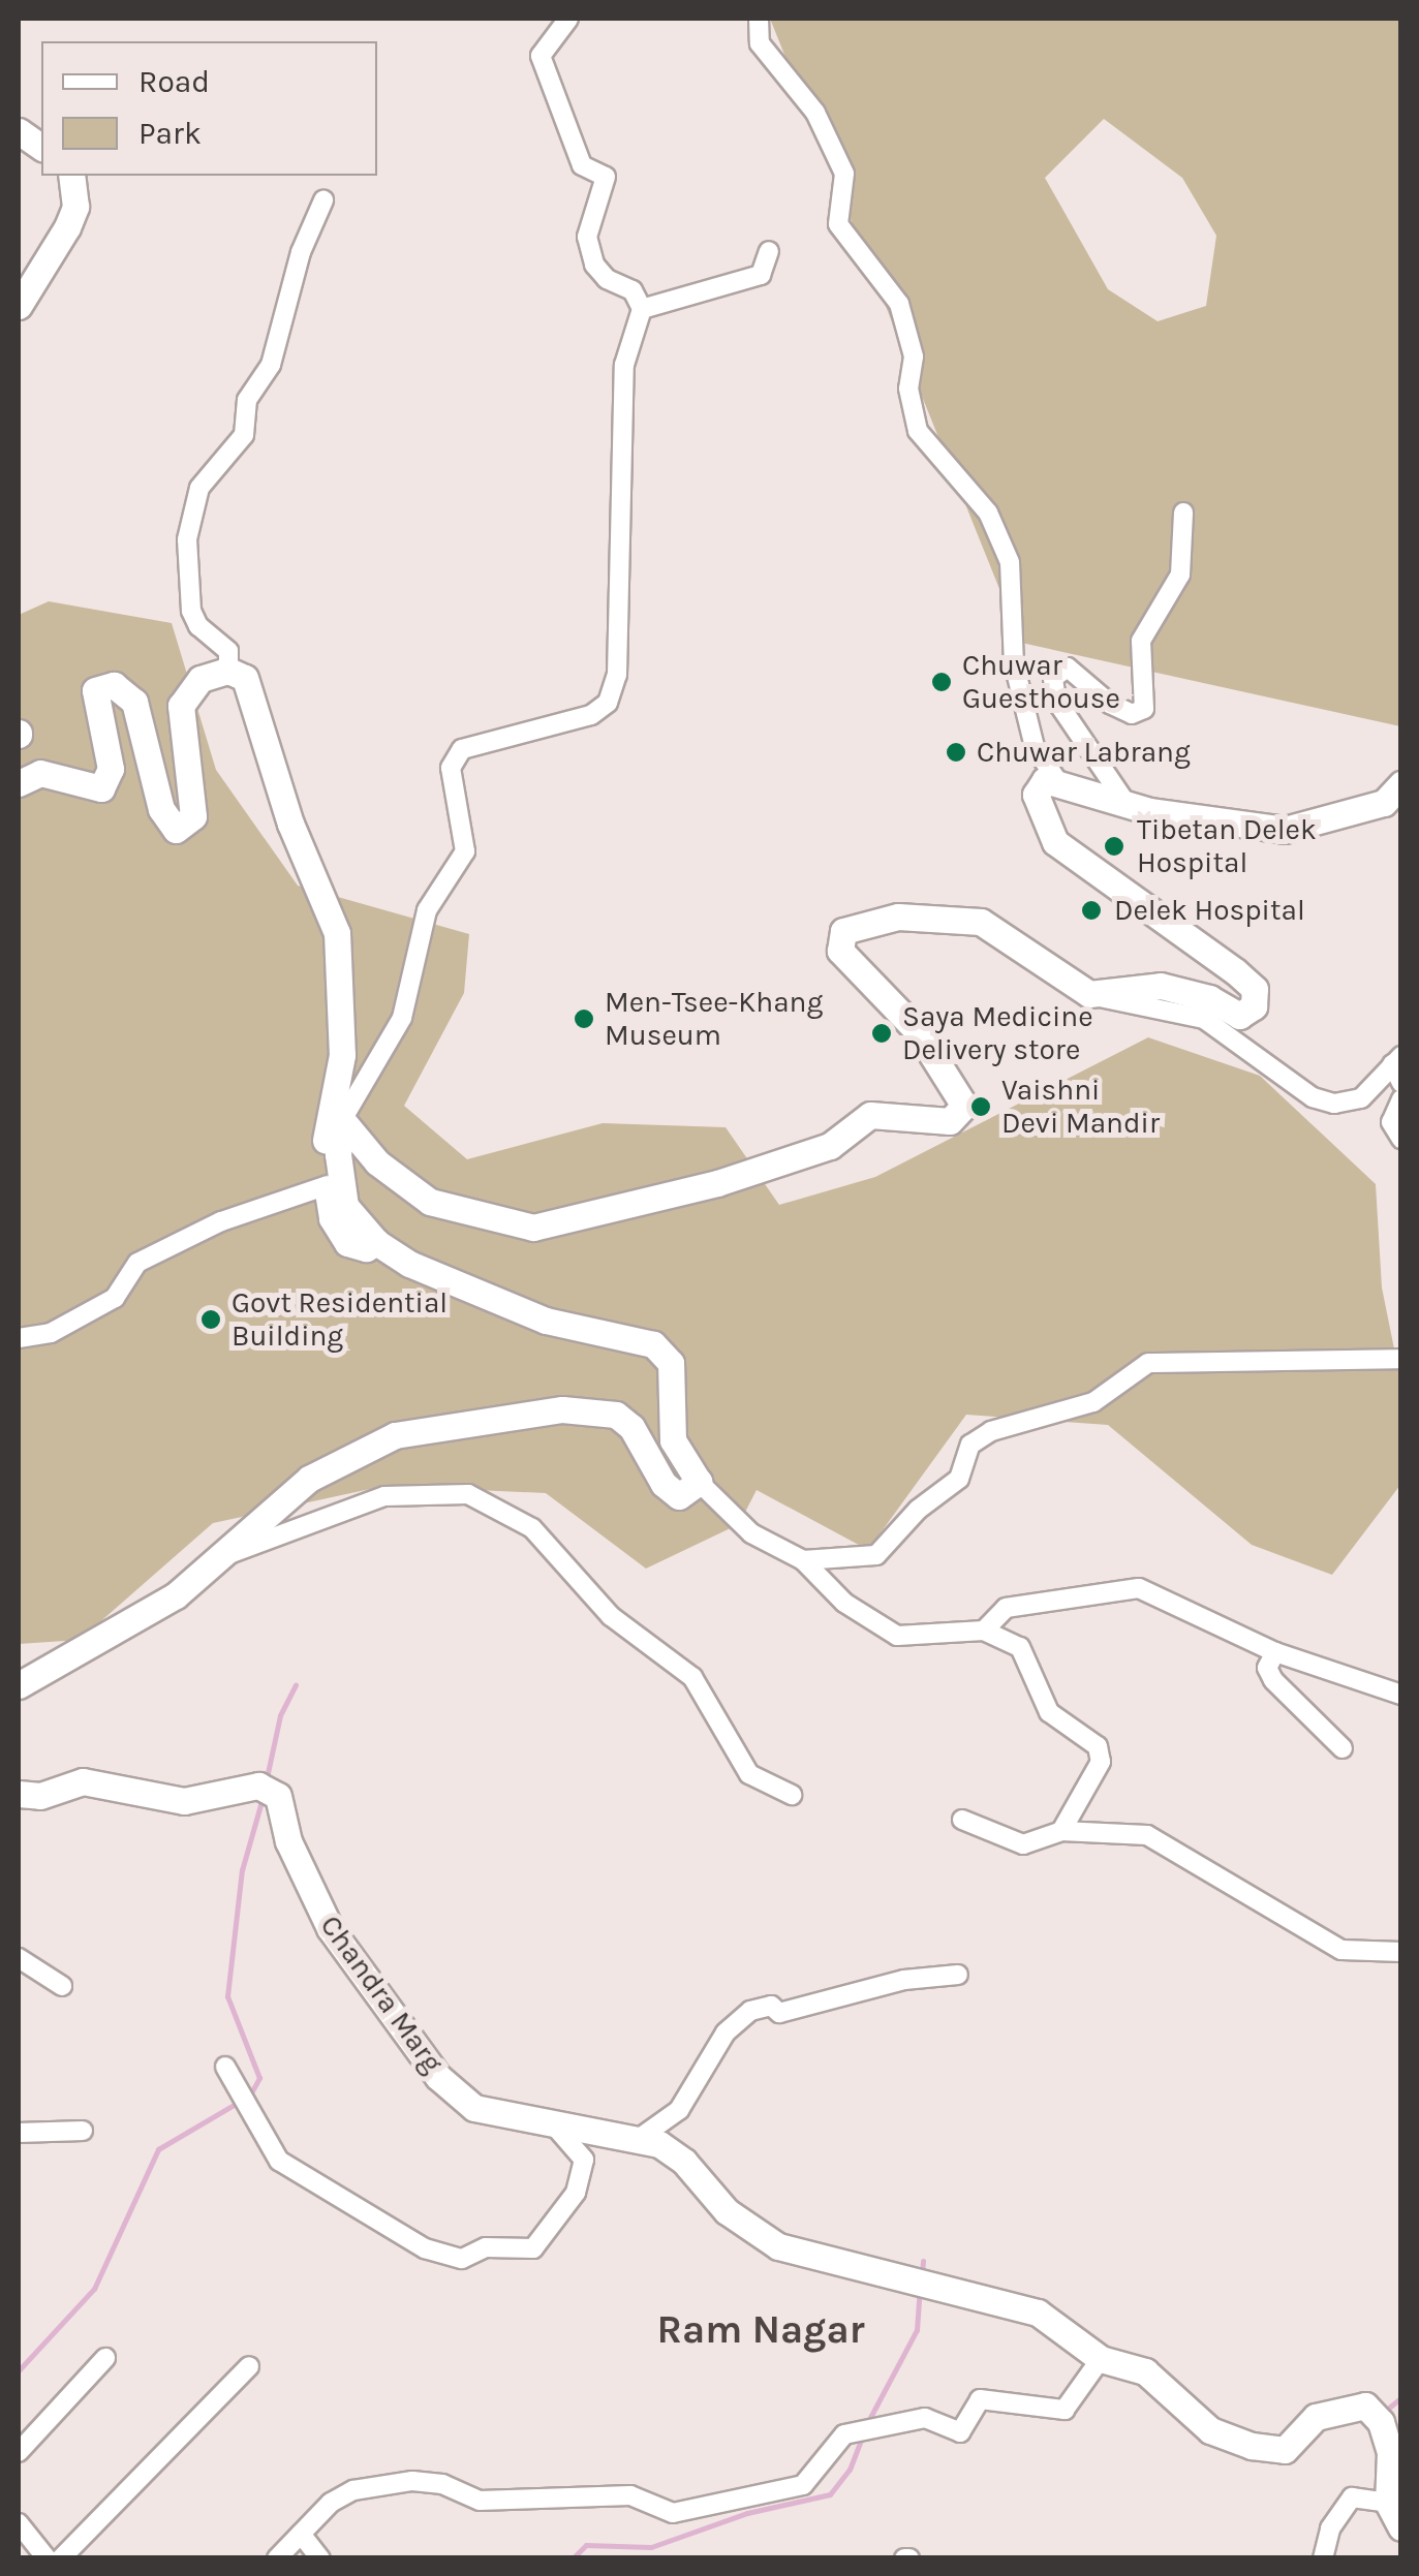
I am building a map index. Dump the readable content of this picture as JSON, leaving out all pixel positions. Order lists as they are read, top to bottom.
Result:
{
  "streets": {
    "street": ["Chandra Marg"]
  },
  "districts": ["Ram Nagar"],
  "places": [
    "Chuwar Guesthouse",
    "Chuwar Labrang",
    "Tibetan Delek Hospital",
    "Delek Hospital",
    "Men-Tsee-Khang Museum",
    "Saya Medicine Delivery store",
    "Vaishni Devi Mandir",
    "Govt Residential Building"
  ],
  "legend": ["Road", "Park"]
}
